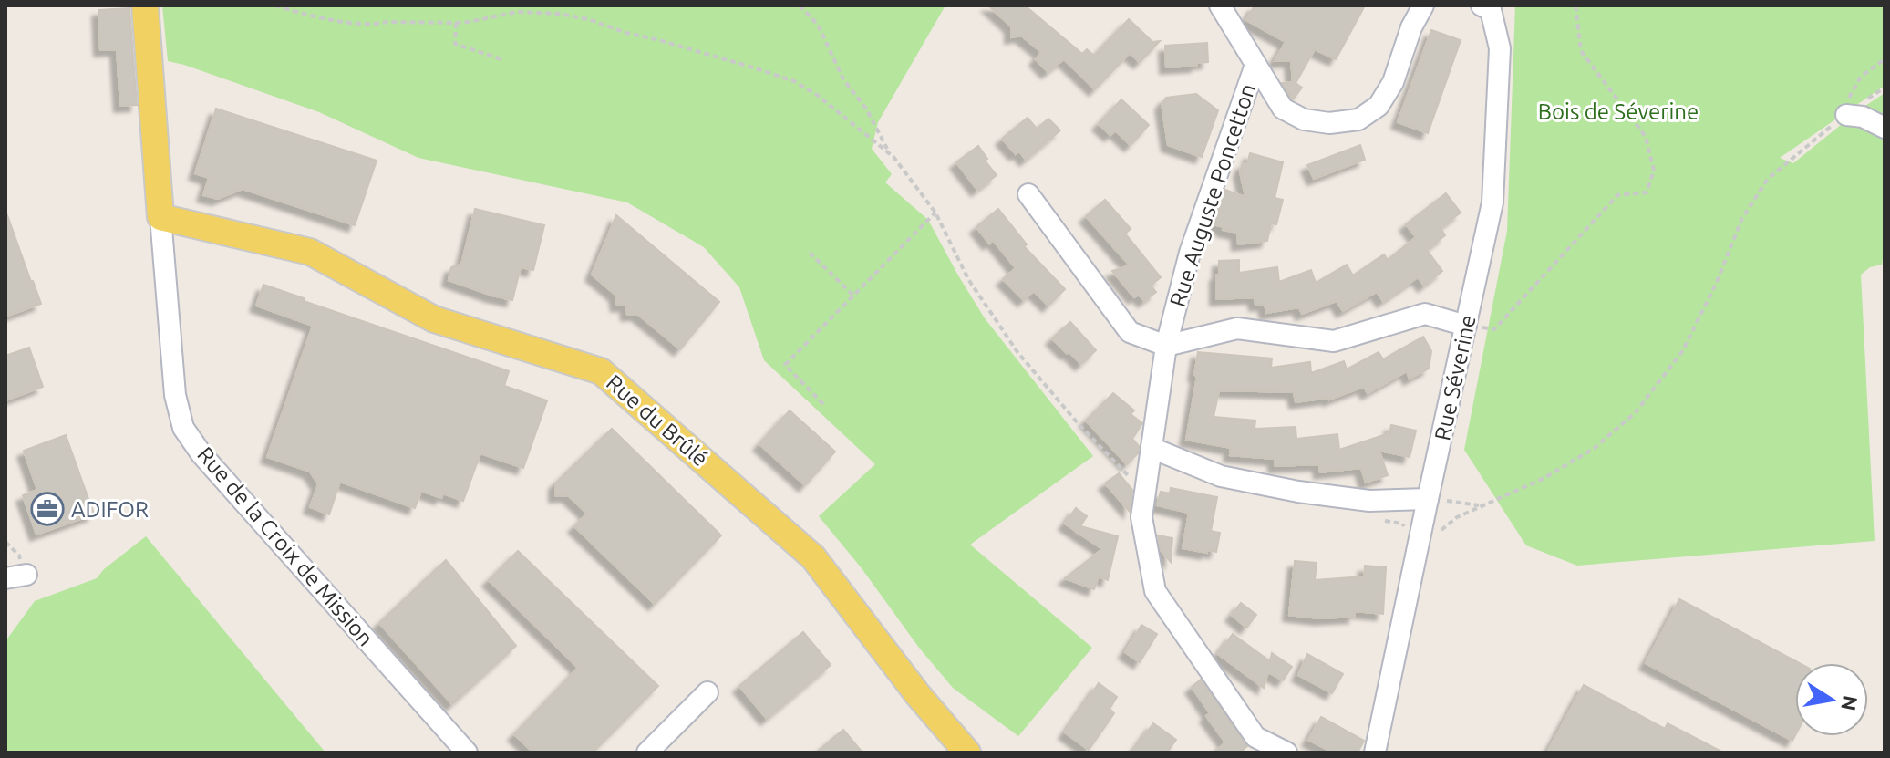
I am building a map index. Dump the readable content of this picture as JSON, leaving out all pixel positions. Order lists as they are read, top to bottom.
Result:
{
  "streets": {
    "main road": ["Rue du Brûlé", "Rue de la Croix de Mission"],
    "street": ["Rue Auguste Poncetton", "Rue Séverine"]
  },
  "crossings": [
    ["Rue du Brûlé", "Rue de la Croix de Mission"]
  ],
  "parks": ["Bois de Séverine"],
  "places": {
    "office": ["ADIFOR"]
  },
  "north": "right"
}
